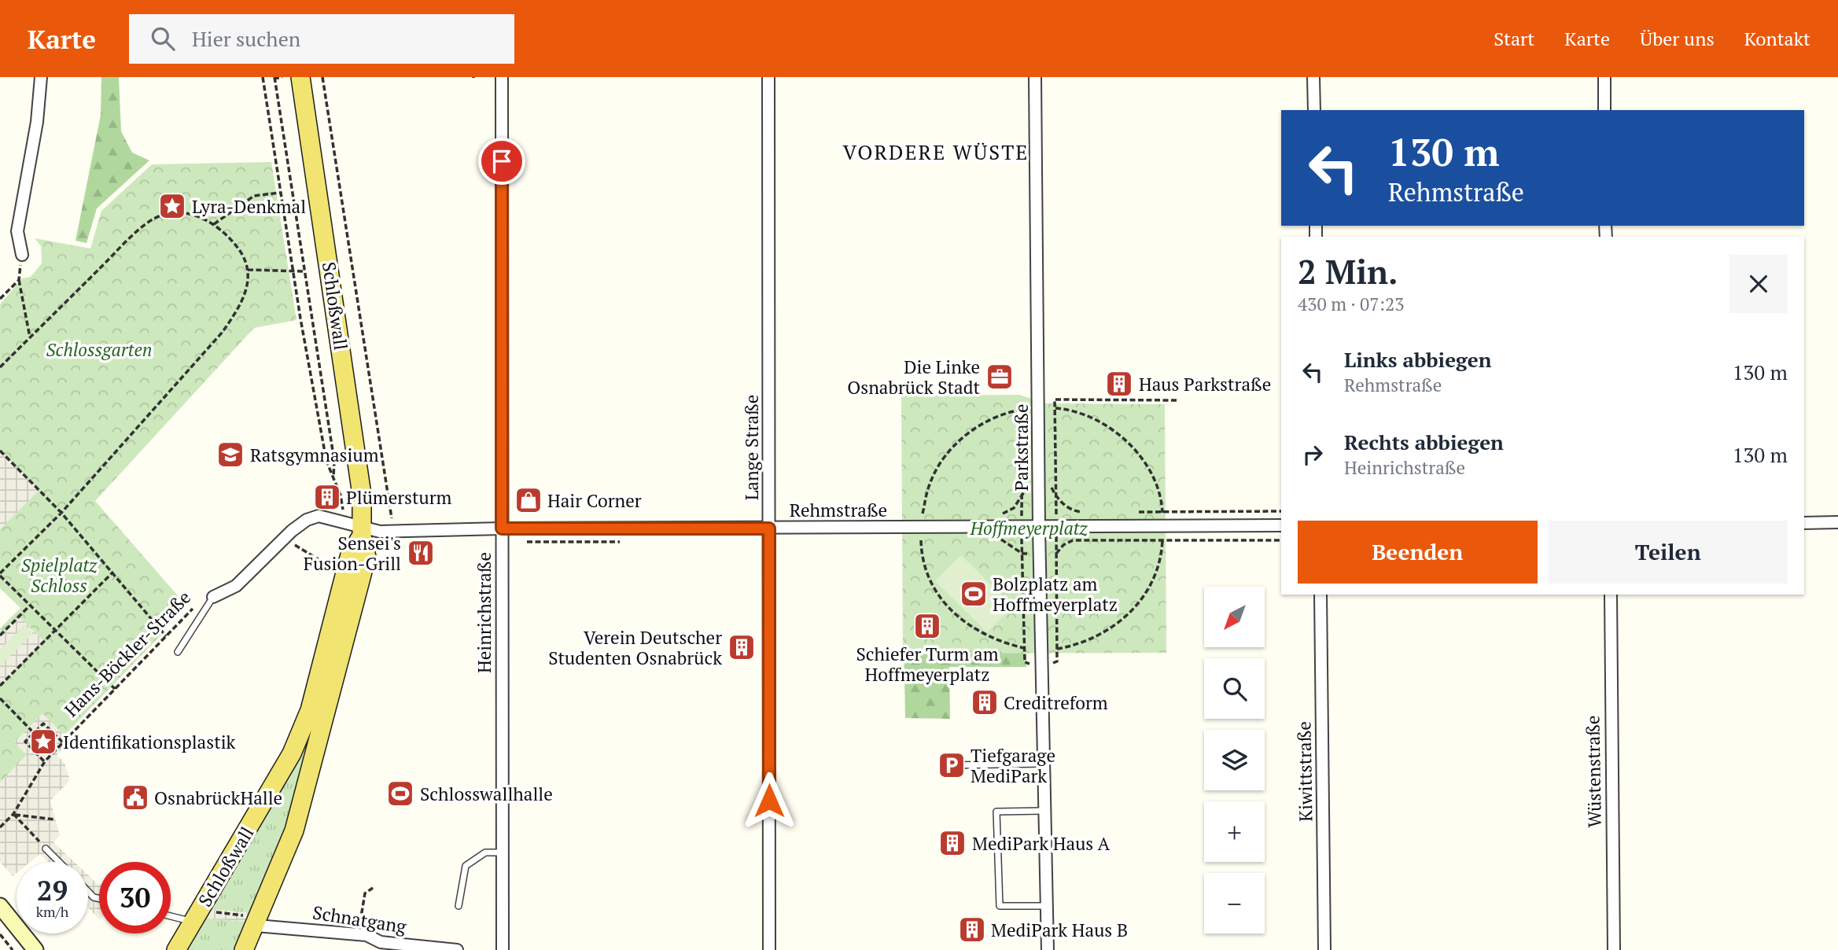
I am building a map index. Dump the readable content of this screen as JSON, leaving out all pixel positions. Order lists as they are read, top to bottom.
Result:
{
  "streets": {
    "main road": ["Schloßwall"],
    "street": [
      "Lange Straße",
      "Parkstraße",
      "Rehmstraße",
      "Heinrichstraße",
      "Hans-Böckler-Straße",
      "Kiwittstraße",
      "Wüstenstraße",
      "Schnatgang"
    ]
  },
  "crossings": [
    ["Schloßwall", "Rehmstraße"],
    ["Schloßwall", "Hans-Böckler-Straße"],
    ["Schloßwall", "Schnatgang"],
    ["Lange Straße", "Rehmstraße"],
    ["Parkstraße", "Rehmstraße"],
    ["Rehmstraße", "Heinrichstraße"],
    ["Rehmstraße", "Hans-Böckler-Straße"]
  ],
  "districts": ["VORDERE WÜSTE"],
  "parks": ["Schlossgarten", "Hoffmeyerplatz", "Spielplatz Schloss"],
  "places": {
    "place": ["Lyra-Denkmal", "Identifikationsplastik"],
    "office": ["Die Linke Osnabrück Stadt"],
    "building": [
      "Haus Parkstraße",
      "Plümersturm",
      "Schiefer Turm am Hoffmeyerplatz",
      "Verein Deutscher Studenten Osnabrück",
      "Creditreform",
      "MediPark Haus A",
      "MediPark Haus B"
    ],
    "school or university": ["Ratsgymnasium"],
    "shop": ["Hair Corner"],
    "restaurant": ["Sensei's Fusion-Grill"],
    "sports": ["Bolzplatz am Hoffmeyerplatz", "Schlosswallhalle"],
    "parking": ["Tiefgarage MediPark"],
    "public building": ["OsnabrückHalle"]
  },
  "north": "bottom left",
  "page": {
    "header": "Karte",
    "search": "Hier suchen",
    "nav": [
      "Start",
      "Karte",
      "Über uns",
      "Kontakt"
    ],
    "turn": ["130 m", "Rehmstraße"],
    "heading": ["2 Min.", "430 m · 07:23"],
    "list": [
      {
        "name": "Links abbiegen",
        "note": "Rehmstraße",
        "value": "130 m"
      },
      {
        "name": "Rechts abbiegen",
        "note": "Heinrichstraße",
        "value": "130 m"
      }
    ],
    "buttons": ["Beenden", "Teilen"],
    "map_buttons": ["+", "−"],
    "speed": "29 km/h",
    "limit": "30"
  }
}
